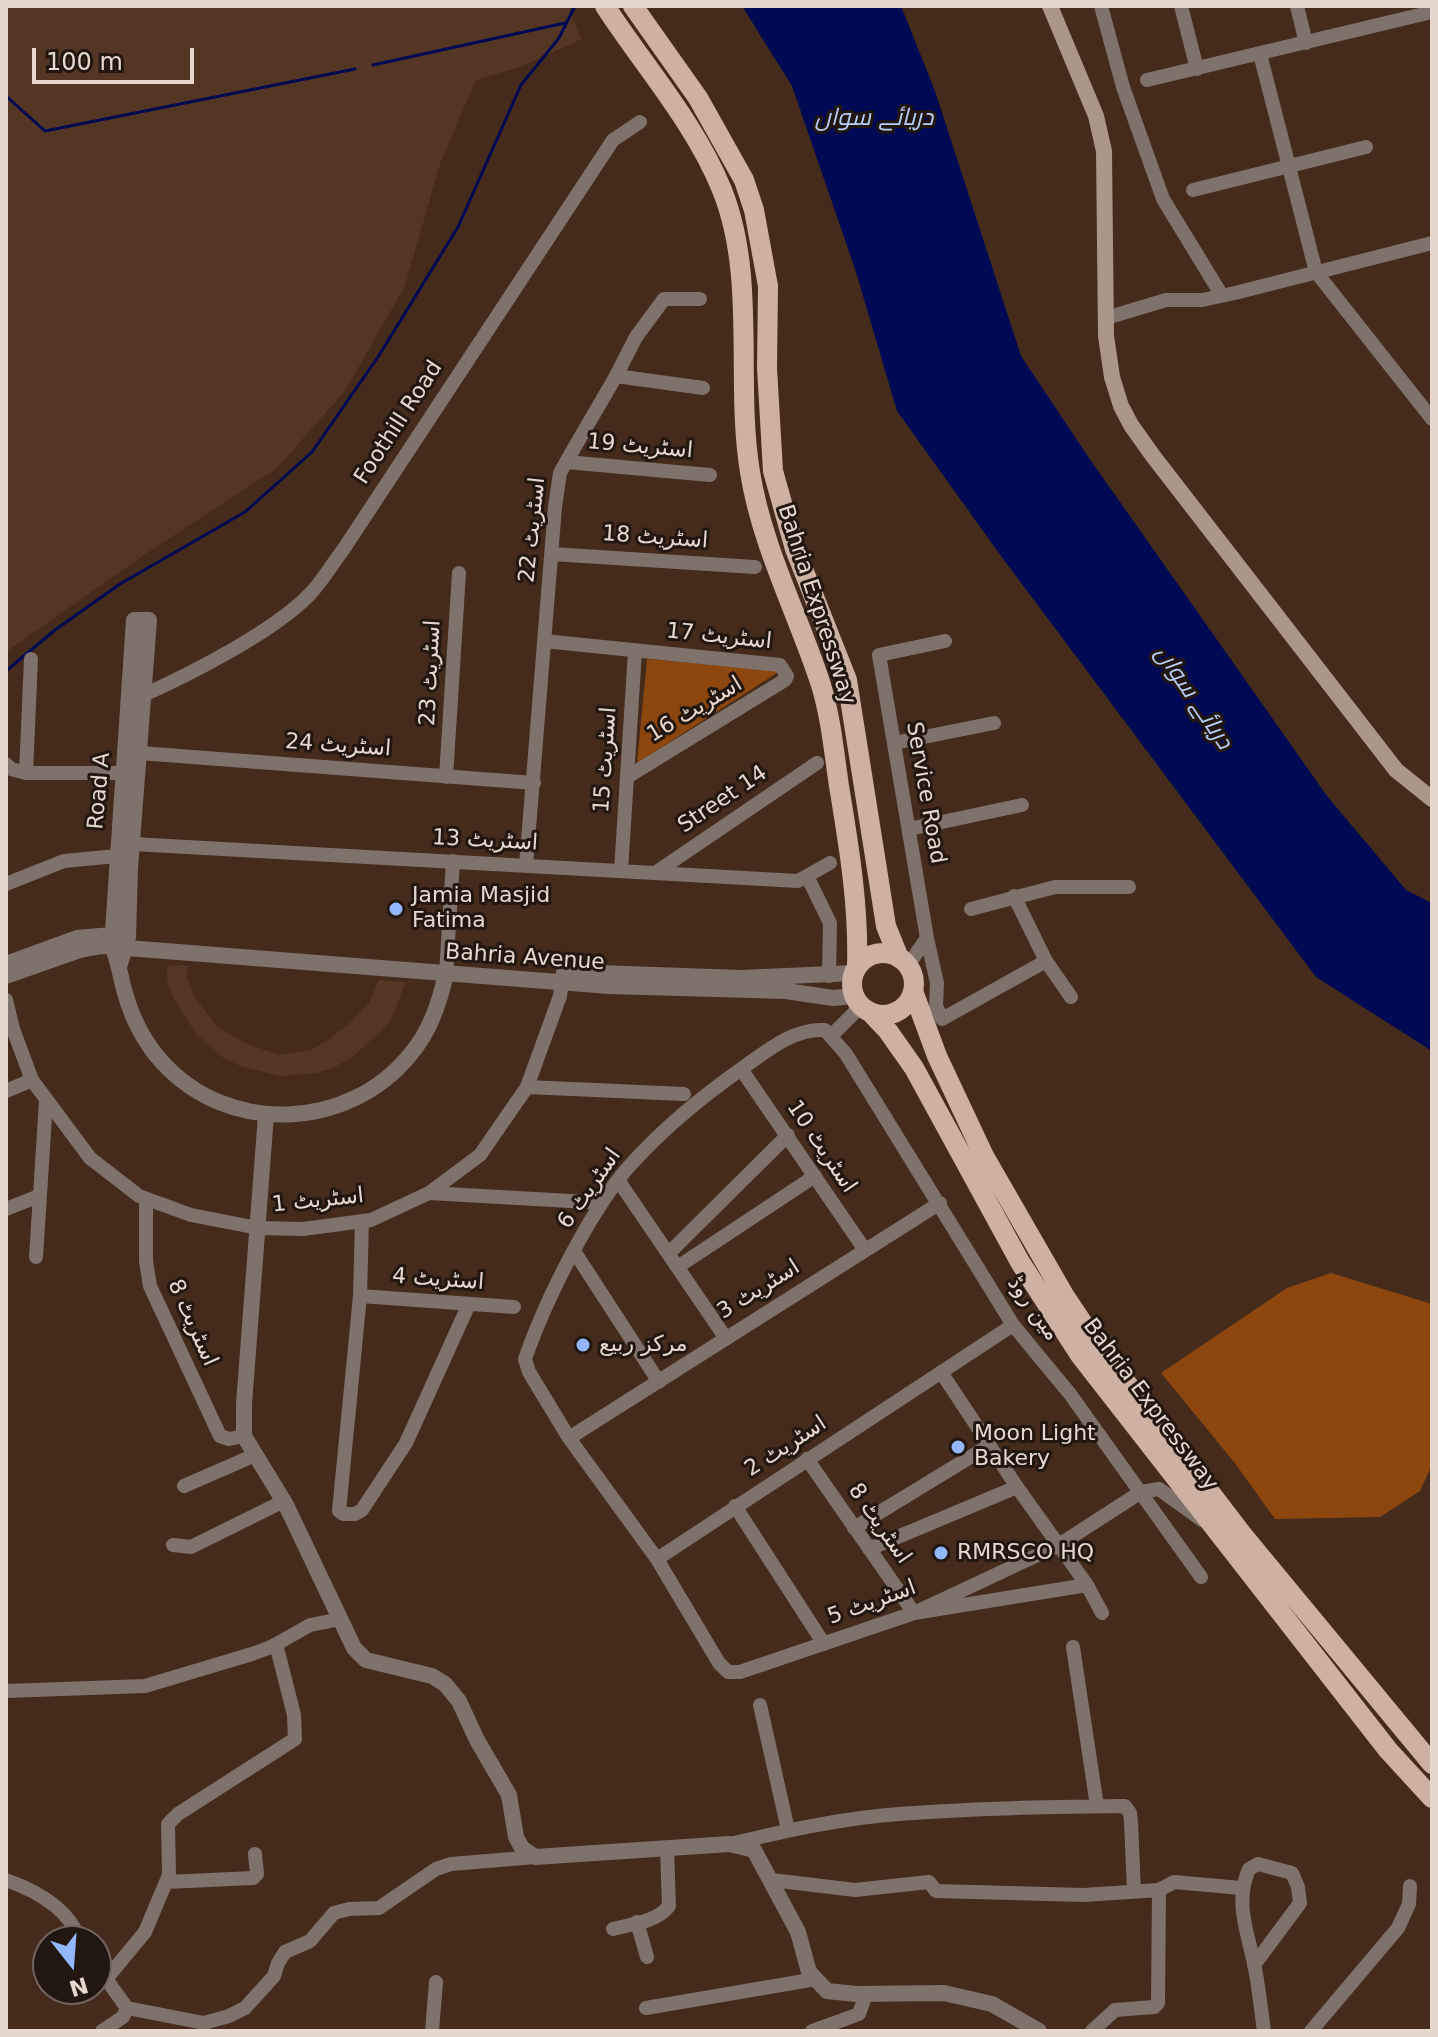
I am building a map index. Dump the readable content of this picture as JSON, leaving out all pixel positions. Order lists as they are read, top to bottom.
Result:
{
  "streets": {
    "main road": ["Bahria Expressway"],
    "street": [
      "Foothill Road",
      "اسٹریٹ 19",
      "اسٹریٹ 22",
      "اسٹریٹ 18",
      "اسٹریٹ 17",
      "اسٹریٹ 23",
      "اسٹریٹ 16",
      "اسٹریٹ 24",
      "اسٹریٹ 15",
      "Road A",
      "Service Road",
      "Street 14",
      "اسٹریٹ 13",
      "Bahria Avenue",
      "اسٹریٹ 10",
      "اسٹریٹ 6",
      "اسٹریٹ 1",
      "اسٹریٹ 4",
      "اسٹریٹ 3",
      "مین روڈ",
      "اسٹریٹ 8",
      "اسٹریٹ 2",
      "اسٹریٹ 5"
    ]
  },
  "crossings": [
    ["Foothill Road", "Road A"],
    ["اسٹریٹ 19", "اسٹریٹ 22"],
    ["اسٹریٹ 22", "اسٹریٹ 18"],
    ["اسٹریٹ 22", "اسٹریٹ 24"],
    ["اسٹریٹ 22", "اسٹریٹ 13"],
    ["Bahria Expressway", "Bahria Avenue"],
    ["اسٹریٹ 17", "اسٹریٹ 16"],
    ["اسٹریٹ 17", "اسٹریٹ 15"],
    ["اسٹریٹ 23", "اسٹریٹ 24"],
    ["اسٹریٹ 16", "اسٹریٹ 15"],
    ["اسٹریٹ 24", "Road A"],
    ["اسٹریٹ 15", "اسٹریٹ 13"],
    ["Road A", "اسٹریٹ 13"],
    ["Road A", "Bahria Avenue"],
    ["Street 14", "اسٹریٹ 13"],
    ["Bahria Avenue", "اسٹریٹ 1"],
    ["اسٹریٹ 10", "اسٹریٹ 6"],
    ["اسٹریٹ 10", "اسٹریٹ 3"],
    ["اسٹریٹ 6", "اسٹریٹ 3"],
    ["اسٹریٹ 6", "مین روڈ"],
    ["اسٹریٹ 1", "اسٹریٹ 8"],
    ["اسٹریٹ 3", "مین روڈ"],
    ["مین روڈ", "اسٹریٹ 2"],
    ["مین روڈ", "اسٹریٹ 5"],
    ["اسٹریٹ 8", "اسٹریٹ 2"],
    ["اسٹریٹ 8", "اسٹریٹ 5"],
    ["اسٹریٹ 2", "اسٹریٹ 5"]
  ],
  "water": ["دریائے سواں"],
  "places": [
    "Jamia Masjid Fatima",
    "مرکز ربیع",
    "Moon Light Bakery",
    "RMRSCO HQ"
  ],
  "scale_bar": "100 m",
  "north": "bottom"
}
